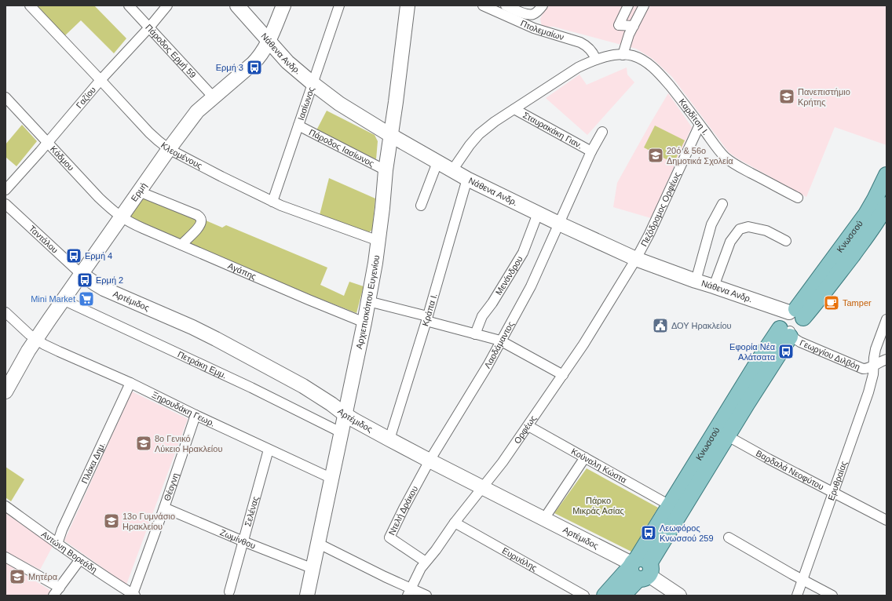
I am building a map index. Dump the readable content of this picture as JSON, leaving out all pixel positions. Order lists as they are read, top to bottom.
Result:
{
  "streets": {
    "main road": ["Κνωσσού"],
    "street": [
      "Πτολεμαίων",
      "Πάροδος Ερμή 59",
      "Νάθενα Ανδρ.",
      "Γαζίου",
      "Ιασίωνος",
      "Καρδίτση Ι.",
      "Σταυρακάκη Γιαν.",
      "Πάροδος Ιασίωνος",
      "Κλεομένους",
      "Κάδμου",
      "Ερμή",
      "Πεζόδρομος Ορφέως",
      "Ταντάλου",
      "Αγάπης",
      "Μενάνδρου",
      "Αρτέμιδος",
      "Αρχιεπισκόπου Ευγενίου",
      "Κράπα Ι.",
      "Λαοδάμαντος",
      "Γεωργίου Διλβόη",
      "Πετράκη Εμμ.",
      "Ξηρουδάκη Γεωρ.",
      "Ορφέως",
      "Πλάκα Δημ.",
      "Κούναλη Κώστα",
      "Βαρδαλά Νεοφύτου",
      "Ερυθραίας",
      "Θέογνη",
      "Ντελή Δράκου",
      "Σελένας",
      "Ζωμίνθου",
      "Αντώνη Βορεάδη",
      "Ευρυάλης"
    ]
  },
  "crossings": [
    ["Πτολεμαίων", "Καρδίτση Ι."],
    ["Πάροδος Ερμή 59", "Γαζίου"],
    ["Πάροδος Ερμή 59", "Ερμή"],
    ["Νάθενα Ανδρ.", "Ιασίωνος"],
    ["Νάθενα Ανδρ.", "Καρδίτση Ι."],
    ["Νάθενα Ανδρ.", "Σταυρακάκη Γιαν."],
    ["Νάθενα Ανδρ.", "Ερμή"],
    ["Νάθενα Ανδρ.", "Πεζόδρομος Ορφέως"],
    ["Νάθενα Ανδρ.", "Κνωσσού"],
    ["Νάθενα Ανδρ.", "Μενάνδρου"],
    ["Νάθενα Ανδρ.", "Αρχιεπισκόπου Ευγενίου"],
    ["Νάθενα Ανδρ.", "Κράπα Ι."],
    ["Νάθενα Ανδρ.", "Λαοδάμαντος"],
    ["Νάθενα Ανδρ.", "Ορφέως"],
    ["Γαζίου", "Κλεομένους"],
    ["Γαζίου", "Κάδμου"],
    ["Ιασίωνος", "Πάροδος Ιασίωνος"],
    ["Ιασίωνος", "Κλεομένους"],
    ["Καρδίτση Ι.", "Σταυρακάκη Γιαν."],
    ["Καρδίτση Ι.", "Πεζόδρομος Ορφέως"],
    ["Σταυρακάκη Γιαν.", "Λαοδάμαντος"],
    ["Πάροδος Ιασίωνος", "Αρχιεπισκόπου Ευγενίου"],
    ["Κλεομένους", "Ερμή"],
    ["Κλεομένους", "Αρχιεπισκόπου Ευγενίου"],
    ["Κάδμου", "Ερμή"],
    ["Κάδμου", "Αγάπης"],
    ["Ερμή", "Ταντάλου"],
    ["Ερμή", "Αγάπης"],
    ["Ερμή", "Αρτέμιδος"],
    ["Ερμή", "Πετράκη Εμμ."],
    ["Ερμή", "Ξηρουδάκη Γεωρ."],
    ["Πεζόδρομος Ορφέως", "Ορφέως"],
    ["Κνωσσού", "Αρτέμιδος"],
    ["Κνωσσού", "Γεωργίου Διλβόη"],
    ["Κνωσσού", "Κούναλη Κώστα"],
    ["Κνωσσού", "Βαρδαλά Νεοφύτου"],
    ["Ταντάλου", "Αρτέμιδος"],
    ["Αγάπης", "Αρχιεπισκόπου Ευγενίου"],
    ["Αρτέμιδος", "Αρχιεπισκόπου Ευγενίου"],
    ["Αρτέμιδος", "Κράπα Ι."],
    ["Αρτέμιδος", "Λαοδάμαντος"],
    ["Αρτέμιδος", "Ορφέως"],
    ["Αρτέμιδος", "Ντελή Δράκου"],
    ["Αρχιεπισκόπου Ευγενίου", "Πετράκη Εμμ."],
    ["Αρχιεπισκόπου Ευγενίου", "Ξηρουδάκη Γεωρ."],
    ["Αρχιεπισκόπου Ευγενίου", "Ζωμίνθου"],
    ["Λαοδάμαντος", "Ντελή Δράκου"],
    ["Γεωργίου Διλβόη", "Ερυθραίας"],
    ["Ξηρουδάκη Γεωρ.", "Πλάκα Δημ."],
    ["Ξηρουδάκη Γεωρ.", "Θέογνη"],
    ["Ξηρουδάκη Γεωρ.", "Σελένας"],
    ["Ορφέως", "Κούναλη Κώστα"],
    ["Ορφέως", "Ντελή Δράκου"],
    ["Ορφέως", "Ευρυάλης"],
    ["Πλάκα Δημ.", "Αντώνη Βορεάδη"],
    ["Βαρδαλά Νεοφύτου", "Ερυθραίας"],
    ["Θέογνη", "Ζωμίνθου"],
    ["Θέογνη", "Αντώνη Βορεάδη"],
    ["Σελένας", "Ζωμίνθου"]
  ],
  "parks": ["Πάρκο Μικράς Ασίας"],
  "places": {
    "bus stop": [
      "Ερμή 3",
      "Ερμή 4",
      "Ερμή 2",
      "Εφορία Νέα Αλάτσατα",
      "Λεωφόρος Κνωσσού 259"
    ],
    "school or university": [
      "Πανεπιστήμιο Κρήτης",
      "20ό & 56ο Δημοτικά Σχολεία",
      "8ο Γενικό Λύκειο Ηρακλείου",
      "13o Γυμνάσιο Ηρακλείου",
      "Μητέρα"
    ],
    "supermarket": ["Mini Market"],
    "cafe": ["Tamper"],
    "public building": ["ΔΟΥ Ηρακλείου"]
  }
}
